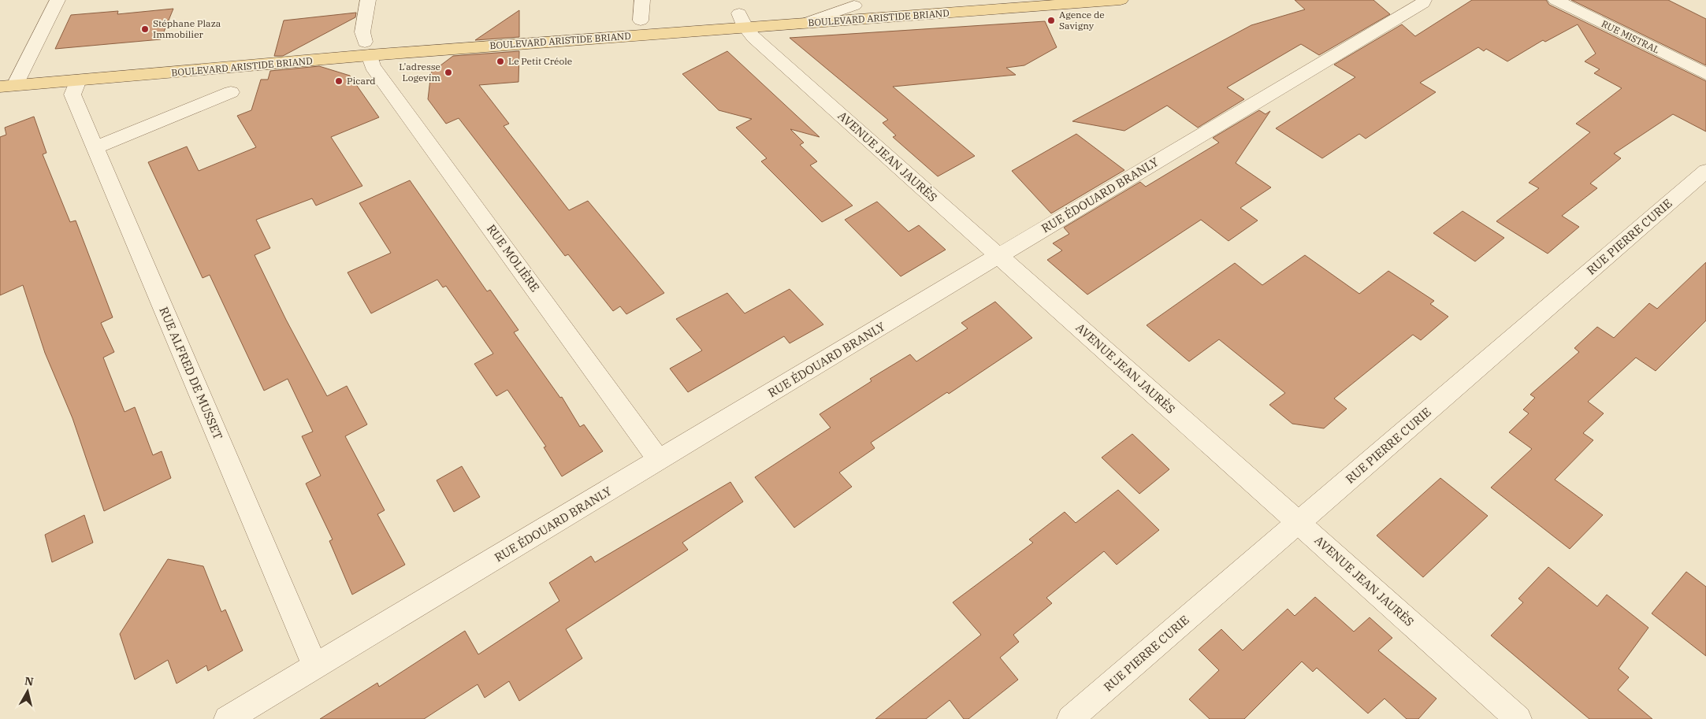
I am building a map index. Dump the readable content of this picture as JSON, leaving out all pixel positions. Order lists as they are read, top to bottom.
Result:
{
  "streets": {
    "main road": ["BOULEVARD ARISTIDE BRIAND"],
    "street": [
      "RUE MISTRAL",
      "AVENUE JEAN JAURÈS",
      "RUE ÉDOUARD BRANLY",
      "RUE PIERRE CURIE",
      "RUE MOLIÈRE",
      "RUE ALFRED DE MUSSET"
    ]
  },
  "crossings": [
    ["BOULEVARD ARISTIDE BRIAND", "AVENUE JEAN JAURÈS"],
    ["BOULEVARD ARISTIDE BRIAND", "RUE MOLIÈRE"],
    ["BOULEVARD ARISTIDE BRIAND", "RUE ALFRED DE MUSSET"],
    ["AVENUE JEAN JAURÈS", "RUE ÉDOUARD BRANLY"],
    ["AVENUE JEAN JAURÈS", "RUE PIERRE CURIE"],
    ["RUE ÉDOUARD BRANLY", "RUE MOLIÈRE"],
    ["RUE ÉDOUARD BRANLY", "RUE ALFRED DE MUSSET"]
  ],
  "places": [
    "Agence de Savigny",
    "Stéphane Plaza Immobilier",
    "Le Petit Créole",
    "L'adresse Logevim",
    "Picard"
  ],
  "north": "top"
}
